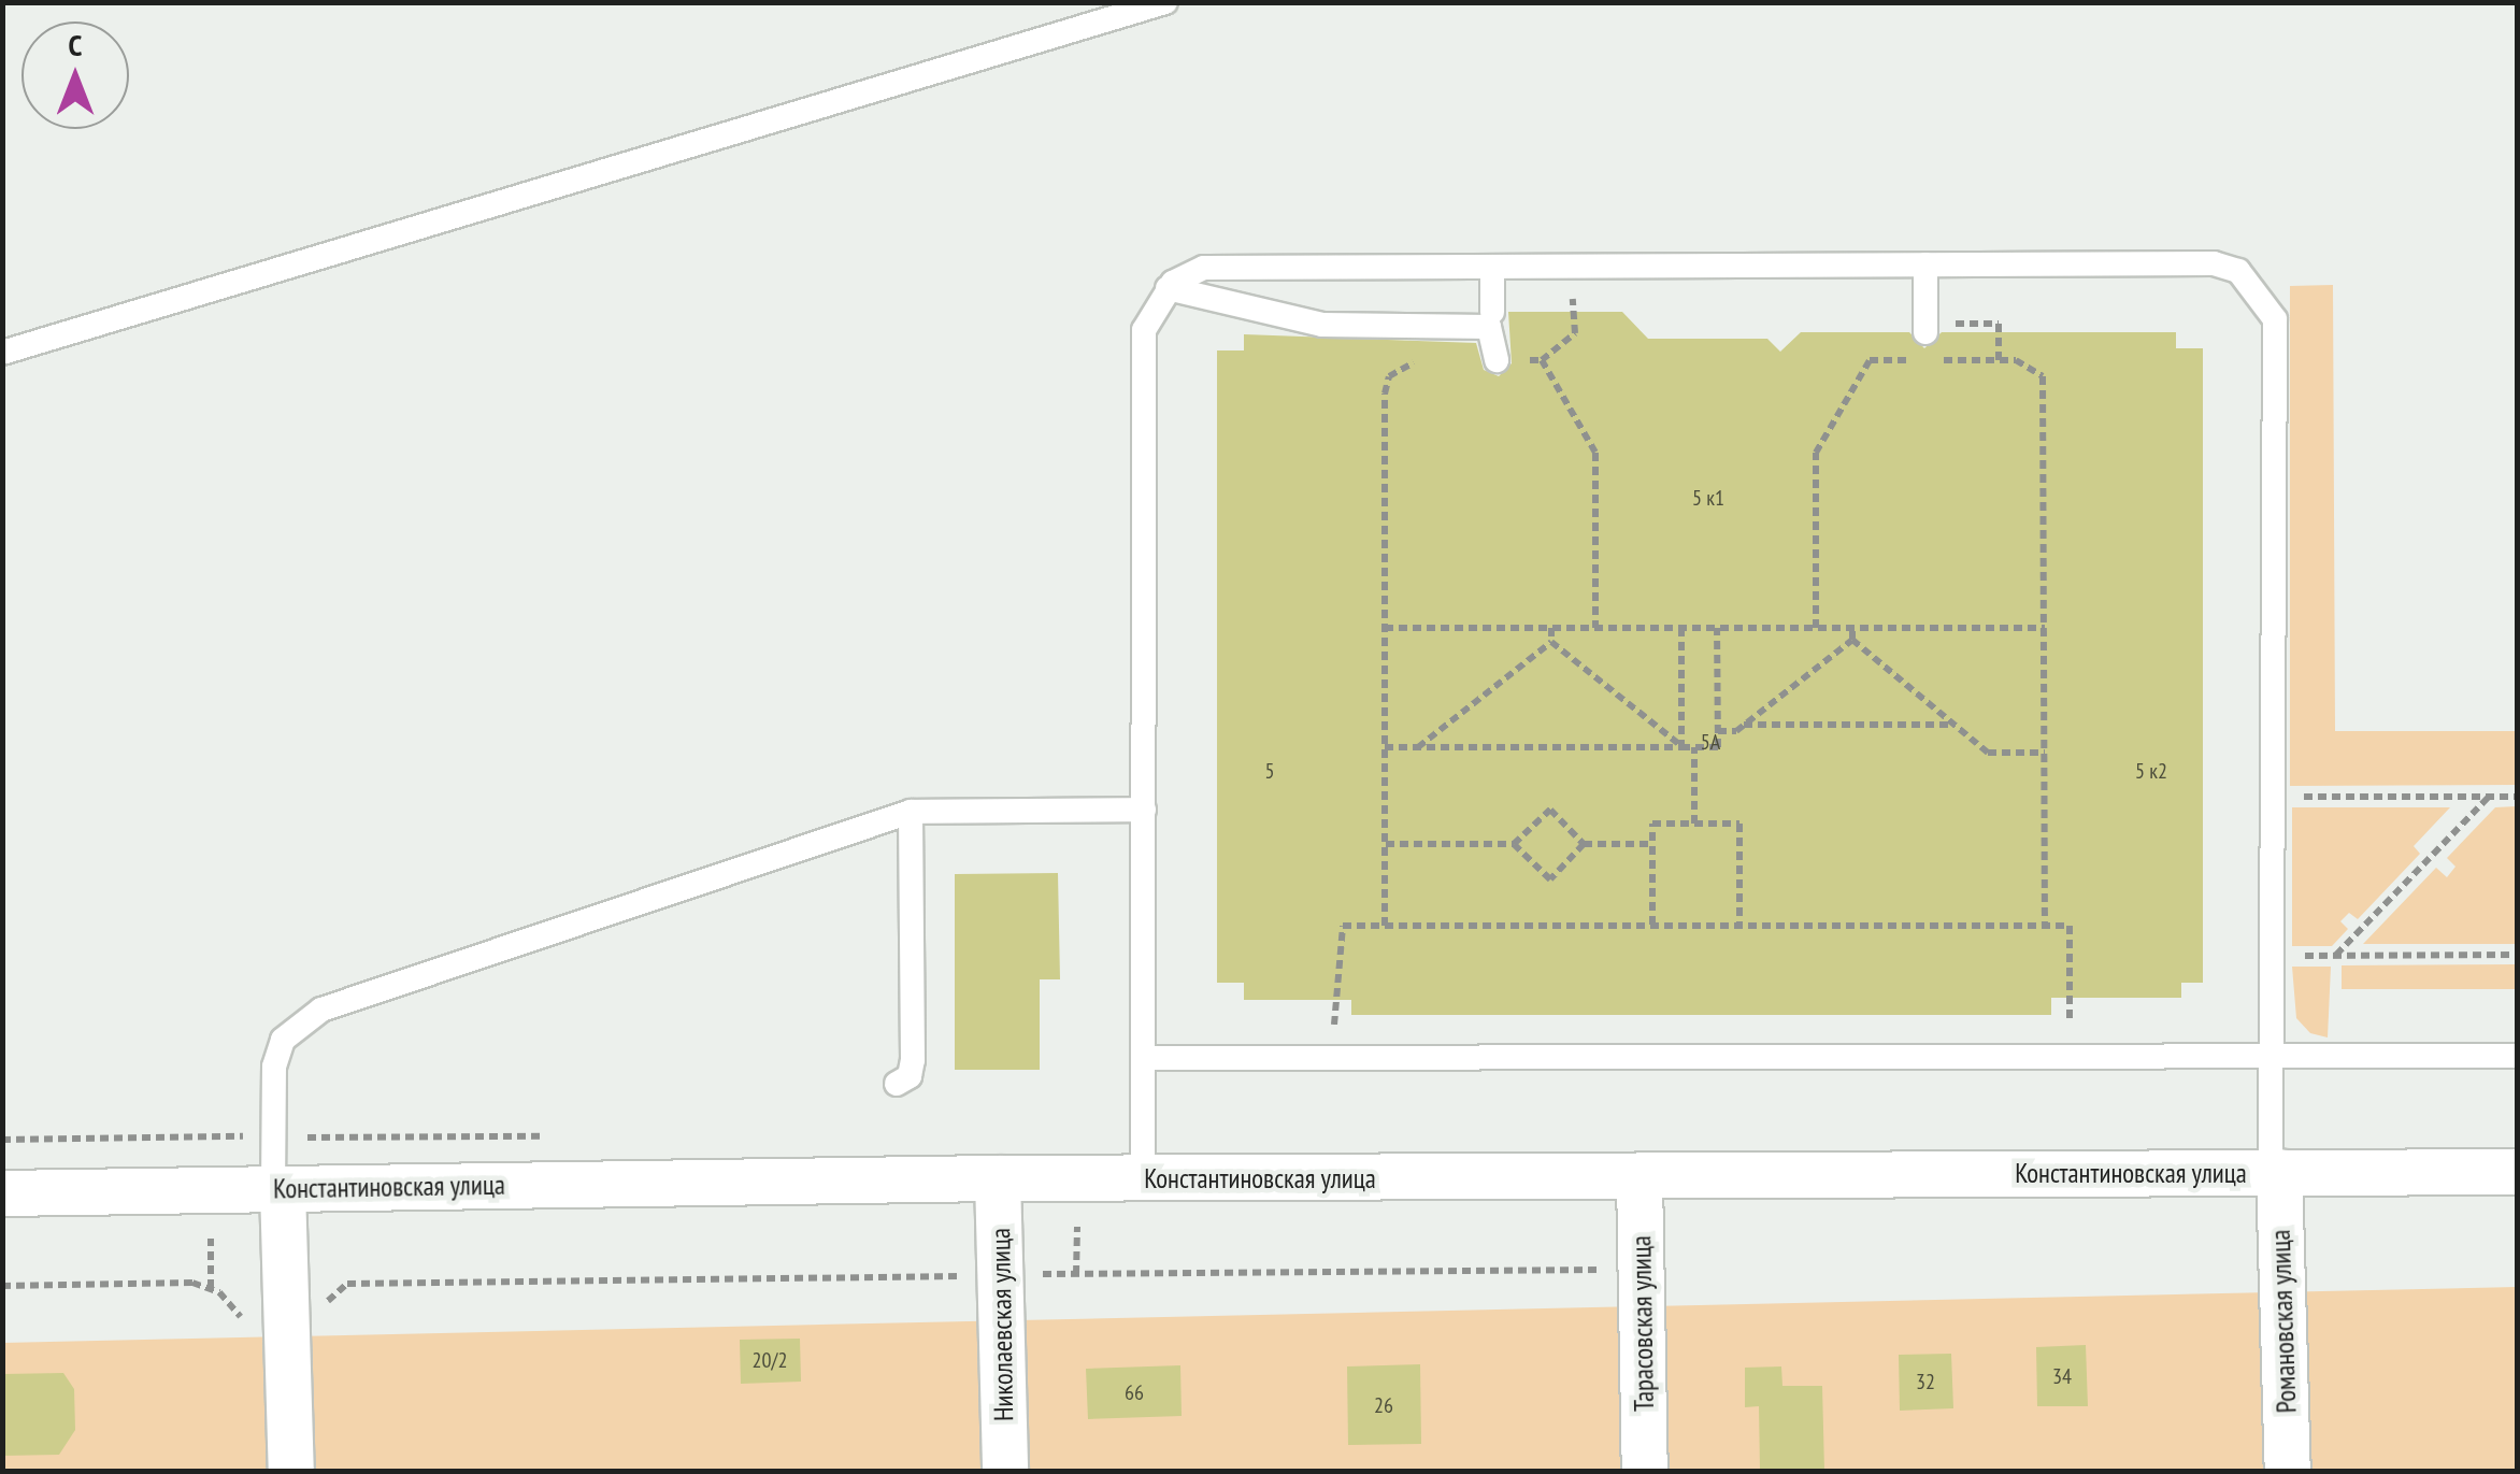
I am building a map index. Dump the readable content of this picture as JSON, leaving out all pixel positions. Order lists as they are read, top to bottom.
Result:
{
  "streets": {
    "street": [
      "Константиновская улица",
      "Романовская улица",
      "Тарасовская улица",
      "Николаевская улица"
    ]
  },
  "crossings": [
    ["Константиновская улица", "Романовская улица"],
    ["Константиновская улица", "Тарасовская улица"],
    ["Константиновская улица", "Николаевская улица"]
  ],
  "house_numbers": [
    "5 к1",
    "5А",
    "5",
    "5 к2",
    "20/2",
    "34",
    "32",
    "66",
    "26"
  ],
  "north": "top"
}
